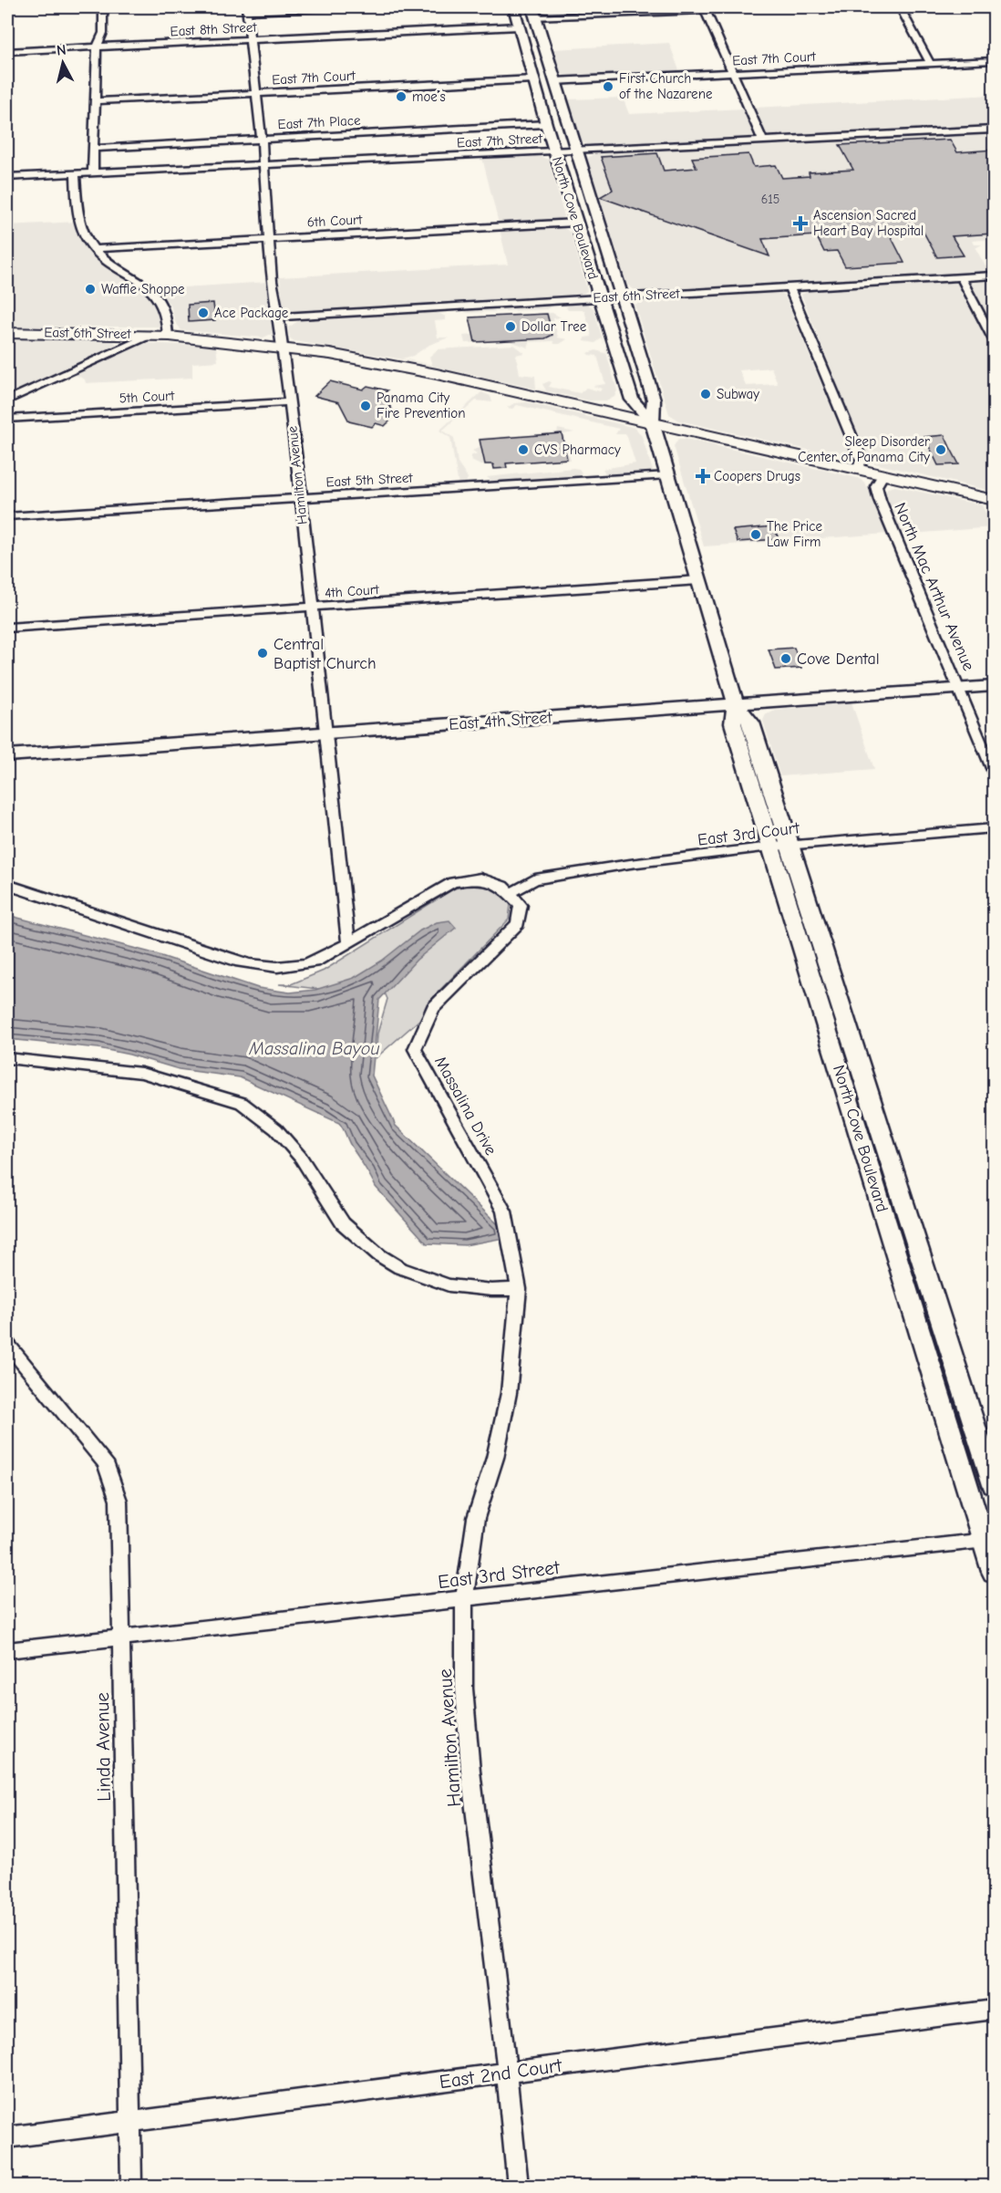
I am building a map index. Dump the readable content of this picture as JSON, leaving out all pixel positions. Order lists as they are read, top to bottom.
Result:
{
  "streets": {
    "main road": ["East 6th Street"],
    "street": [
      "East 8th Street",
      "East 7th Court",
      "East 7th Place",
      "East 7th Street",
      "North Cove Boulevard",
      "6th Court",
      "5th Court",
      "Hamilton Avenue",
      "East 5th Street",
      "North Mac Arthur Avenue",
      "4th Court",
      "East 4th Street",
      "East 3rd Court",
      "Massalina Drive",
      "East 3rd Street",
      "Linda Avenue",
      "East 2nd Court"
    ]
  },
  "crossings": [
    ["East 8th Street", "North Cove Boulevard"],
    ["East 8th Street", "Hamilton Avenue"],
    ["East 7th Court", "North Cove Boulevard"],
    ["East 7th Court", "Hamilton Avenue"],
    ["East 7th Place", "North Cove Boulevard"],
    ["East 7th Place", "Hamilton Avenue"],
    ["East 7th Street", "North Cove Boulevard"],
    ["East 7th Street", "Hamilton Avenue"],
    ["North Cove Boulevard", "6th Court"],
    ["North Cove Boulevard", "East 6th Street"],
    ["North Cove Boulevard", "East 5th Street"],
    ["North Cove Boulevard", "4th Court"],
    ["North Cove Boulevard", "East 4th Street"],
    ["North Cove Boulevard", "East 3rd Court"],
    ["North Cove Boulevard", "East 3rd Street"],
    ["6th Court", "Hamilton Avenue"],
    ["East 6th Street", "Hamilton Avenue"],
    ["East 6th Street", "North Mac Arthur Avenue"],
    ["5th Court", "Hamilton Avenue"],
    ["Hamilton Avenue", "East 5th Street"],
    ["Hamilton Avenue", "4th Court"],
    ["Hamilton Avenue", "East 4th Street"],
    ["Hamilton Avenue", "Massalina Drive"],
    ["Hamilton Avenue", "East 3rd Street"],
    ["Hamilton Avenue", "East 2nd Court"],
    ["North Mac Arthur Avenue", "East 4th Street"],
    ["East 3rd Court", "Massalina Drive"],
    ["East 3rd Street", "Linda Avenue"],
    ["Linda Avenue", "East 2nd Court"]
  ],
  "water": ["Massalina Bayou"],
  "places": {
    "other": [
      "First Church of the Nazarene",
      "moe´s",
      "Waffle Shoppe",
      "Ace Package",
      "Dollar Tree",
      "Subway",
      "Panama City Fire Prevention",
      "CVS Pharmacy",
      "Sleep Disorder Center of Panama City",
      "The Price Law Firm",
      "Central Baptist Church",
      "Cove Dental"
    ],
    "health": ["Ascension Sacred Heart Bay Hospital", "Coopers Drugs"]
  },
  "house_numbers": ["615"],
  "north": "top"
}
